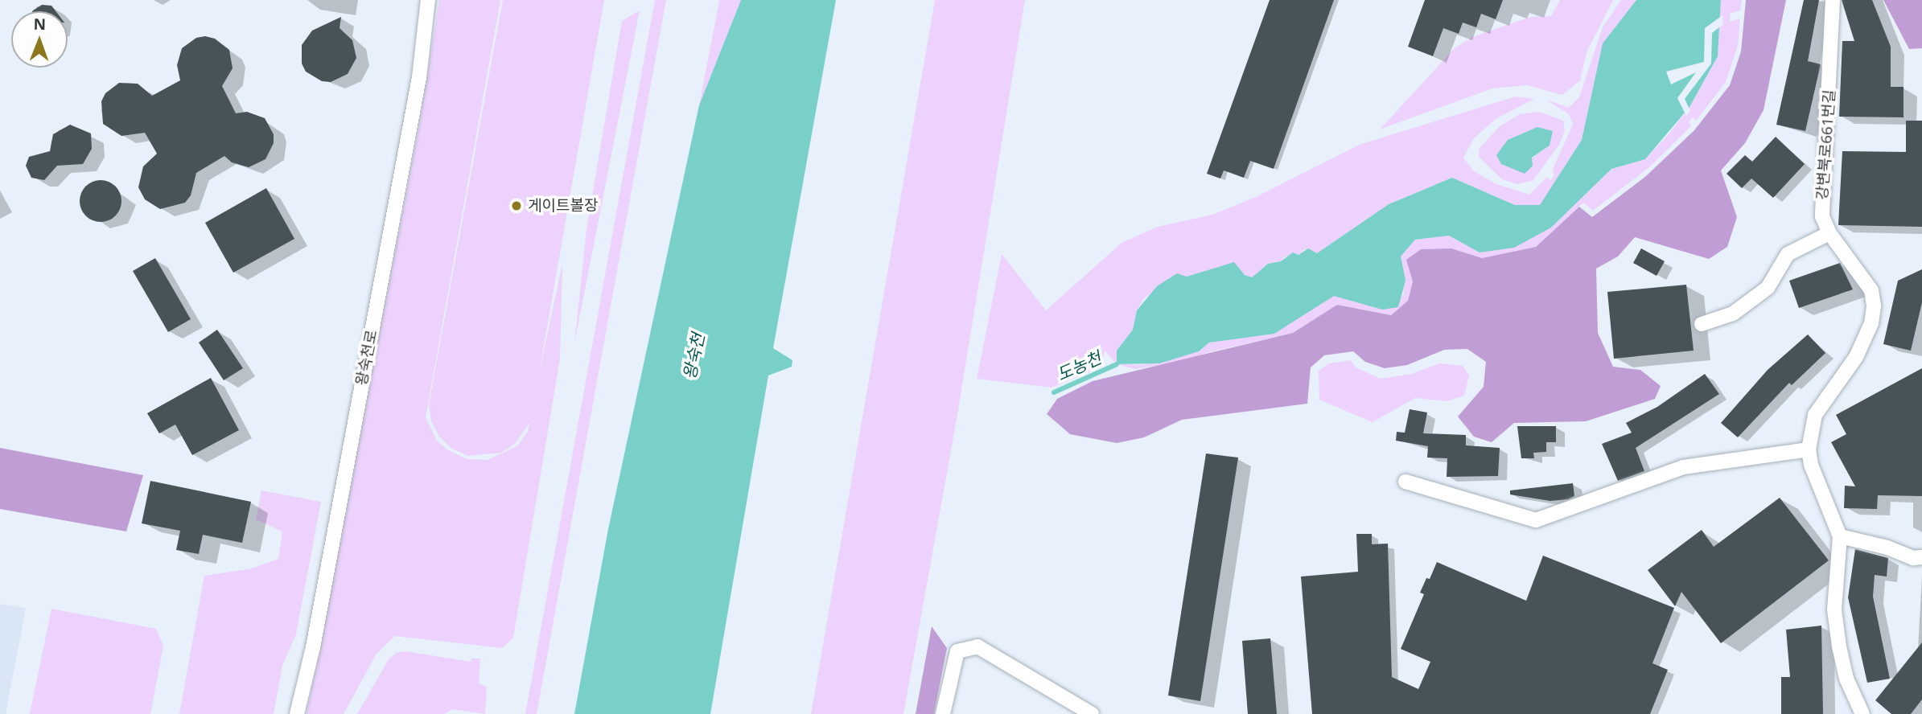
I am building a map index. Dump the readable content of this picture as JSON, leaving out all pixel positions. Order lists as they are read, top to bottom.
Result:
{
  "streets": {
    "street": ["강변북로661번길", "왕숙천로"]
  },
  "water": ["왕숙천", "도농천"],
  "places": ["게이트볼장"],
  "north": "top"
}
